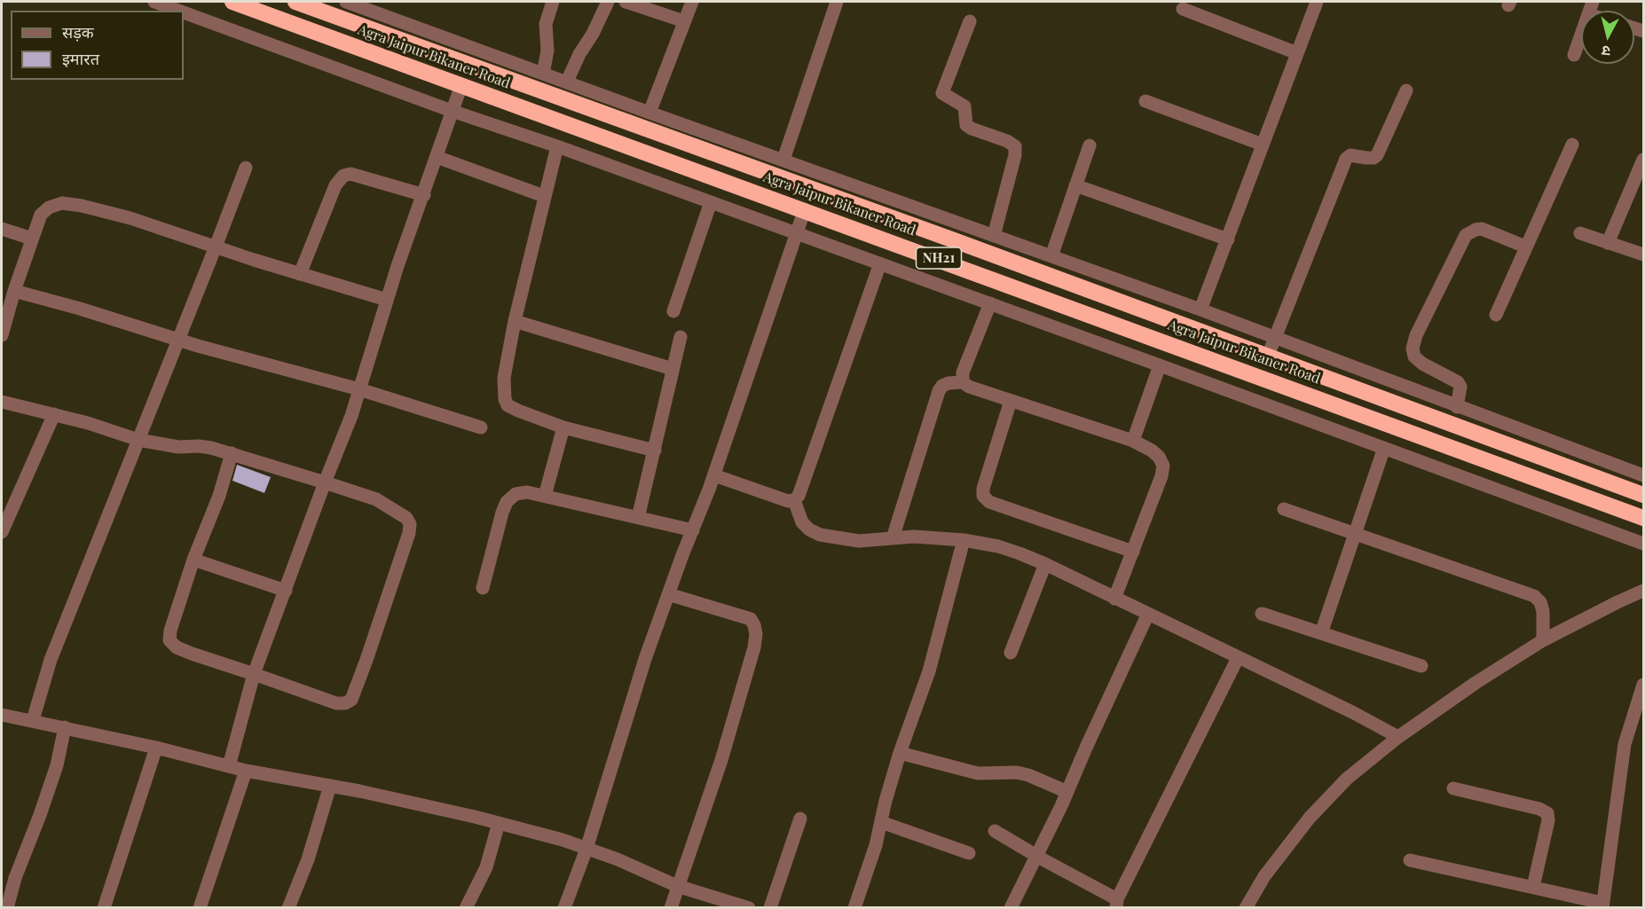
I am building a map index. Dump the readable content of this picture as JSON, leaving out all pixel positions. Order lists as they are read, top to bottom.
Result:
{
  "streets": {
    "highway": ["Agra Jaipur Bikaner Road", "NH21"]
  },
  "legend": ["सड़क", "इमारत"],
  "north": "bottom"
}
